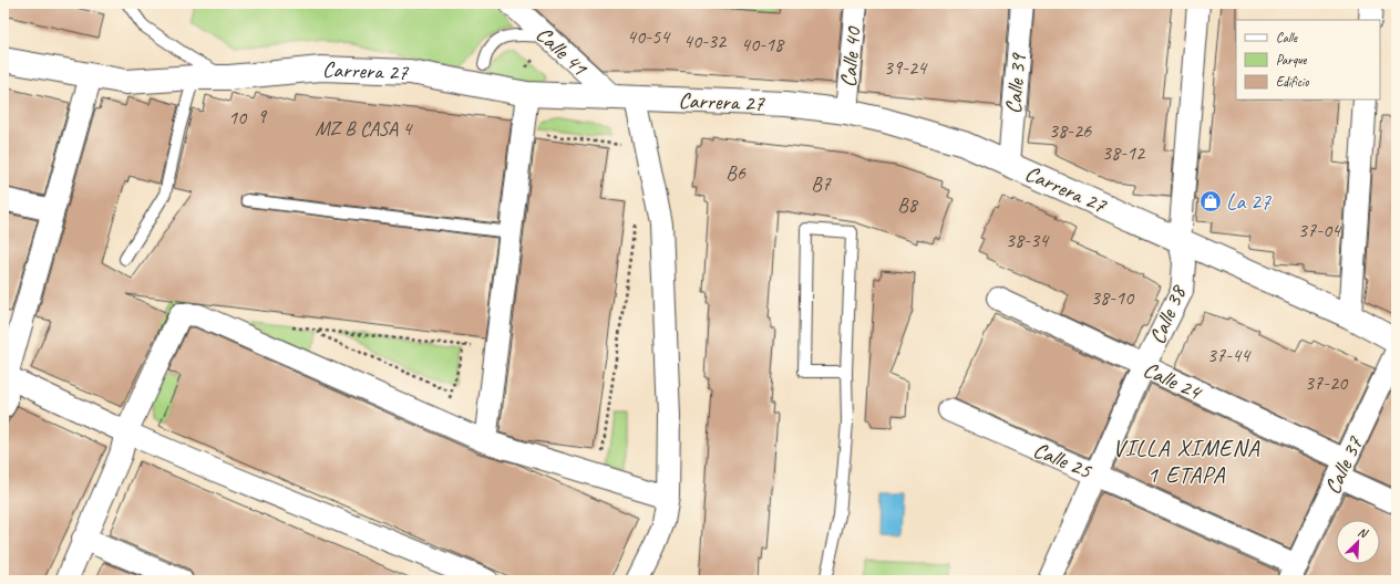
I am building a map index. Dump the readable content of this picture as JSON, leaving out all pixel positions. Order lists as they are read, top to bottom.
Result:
{
  "streets": {
    "street": [
      "Calle 41",
      "Calle 40",
      "Carrera 27",
      "Calle 39",
      "Calle 38",
      "Calle 24",
      "Calle 25",
      "Calle 37"
    ]
  },
  "crossings": [
    ["Calle 41", "Carrera 27"],
    ["Calle 40", "Carrera 27"],
    ["Carrera 27", "Calle 39"],
    ["Carrera 27", "Calle 38"],
    ["Calle 38", "Calle 24"],
    ["Calle 38", "Calle 25"],
    ["Calle 24", "Calle 37"],
    ["Calle 25", "Calle 37"]
  ],
  "districts": ["VILLA XIMENA 1 ETAPA"],
  "places": {
    "shop": ["La 27"]
  },
  "house_numbers": [
    "40-54",
    "40-32",
    "40-18",
    "39-24",
    "9",
    "10",
    "MZ B CASA 4",
    "38-26",
    "38-12",
    "B6",
    "B7",
    "B8",
    "37-04",
    "38-34",
    "38-10",
    "37-44",
    "37-20"
  ],
  "legend": ["Calle", "Parque", "Edificio"],
  "north": "top right"
}
